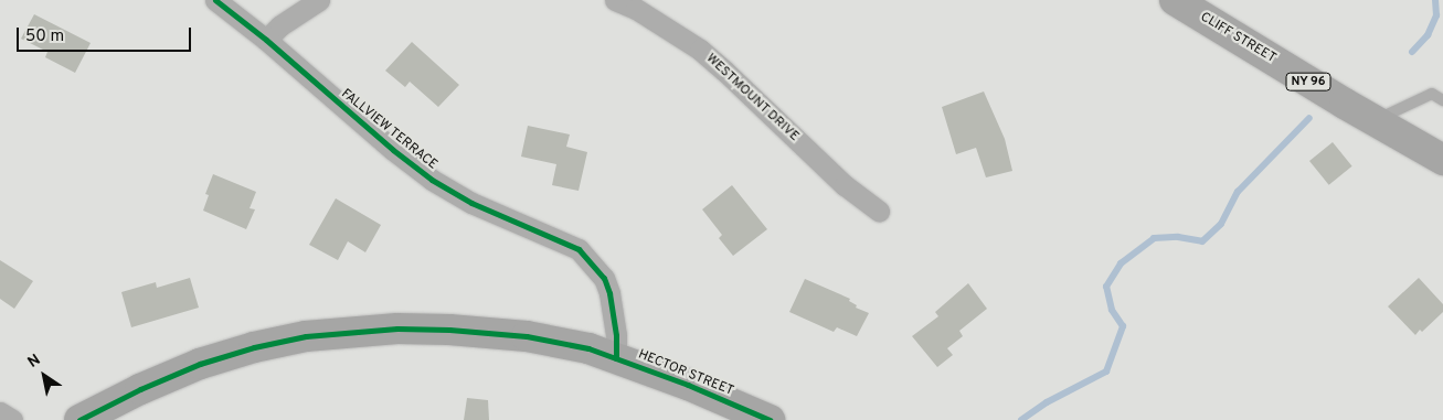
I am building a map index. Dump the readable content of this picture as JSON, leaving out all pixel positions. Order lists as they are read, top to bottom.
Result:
{
  "streets": {
    "main road": ["CLIFF STREET", "NY 96", "HECTOR STREET"],
    "street": ["WESTMOUNT DRIVE", "FALLVIEW TERRACE"]
  },
  "crossings": [
    ["FALLVIEW TERRACE", "HECTOR STREET"]
  ],
  "scale_bar": "50 m",
  "north": "top left"
}
